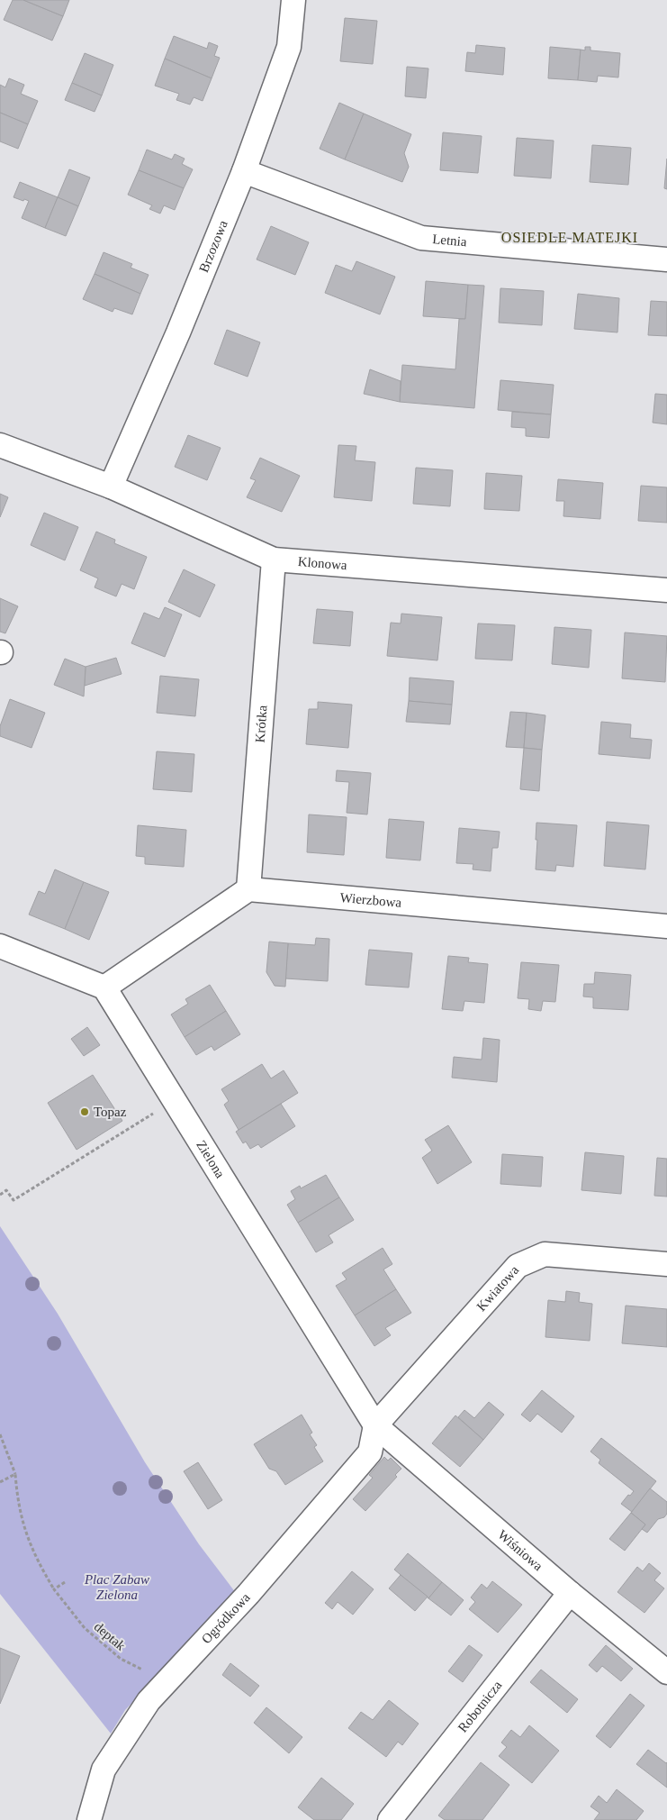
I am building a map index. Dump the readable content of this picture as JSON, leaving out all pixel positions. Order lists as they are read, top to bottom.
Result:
{
  "streets": {
    "street": [
      "Letnia",
      "Brzozowa",
      "Klonowa",
      "Krótka",
      "Wierzbowa",
      "Zielona",
      "Kwiatowa",
      "Wiśniowa",
      "Ogródkowa",
      "Robotnicza"
    ],
    "path": ["deptak"]
  },
  "crossings": [
    ["Letnia", "Brzozowa"],
    ["Brzozowa", "Klonowa"],
    ["Klonowa", "Krótka"],
    ["Krótka", "Wierzbowa"],
    ["Zielona", "Kwiatowa"],
    ["Zielona", "Wiśniowa"],
    ["Zielona", "Ogródkowa"],
    ["Kwiatowa", "Wiśniowa"],
    ["Kwiatowa", "Ogródkowa"],
    ["Wiśniowa", "Ogródkowa"],
    ["Wiśniowa", "Robotnicza"],
    ["Ogródkowa", "deptak"]
  ],
  "districts": ["OSIEDLE MATEJKI"],
  "parks": ["Plac Zabaw Zielona"],
  "places": ["Topaz"]
}
